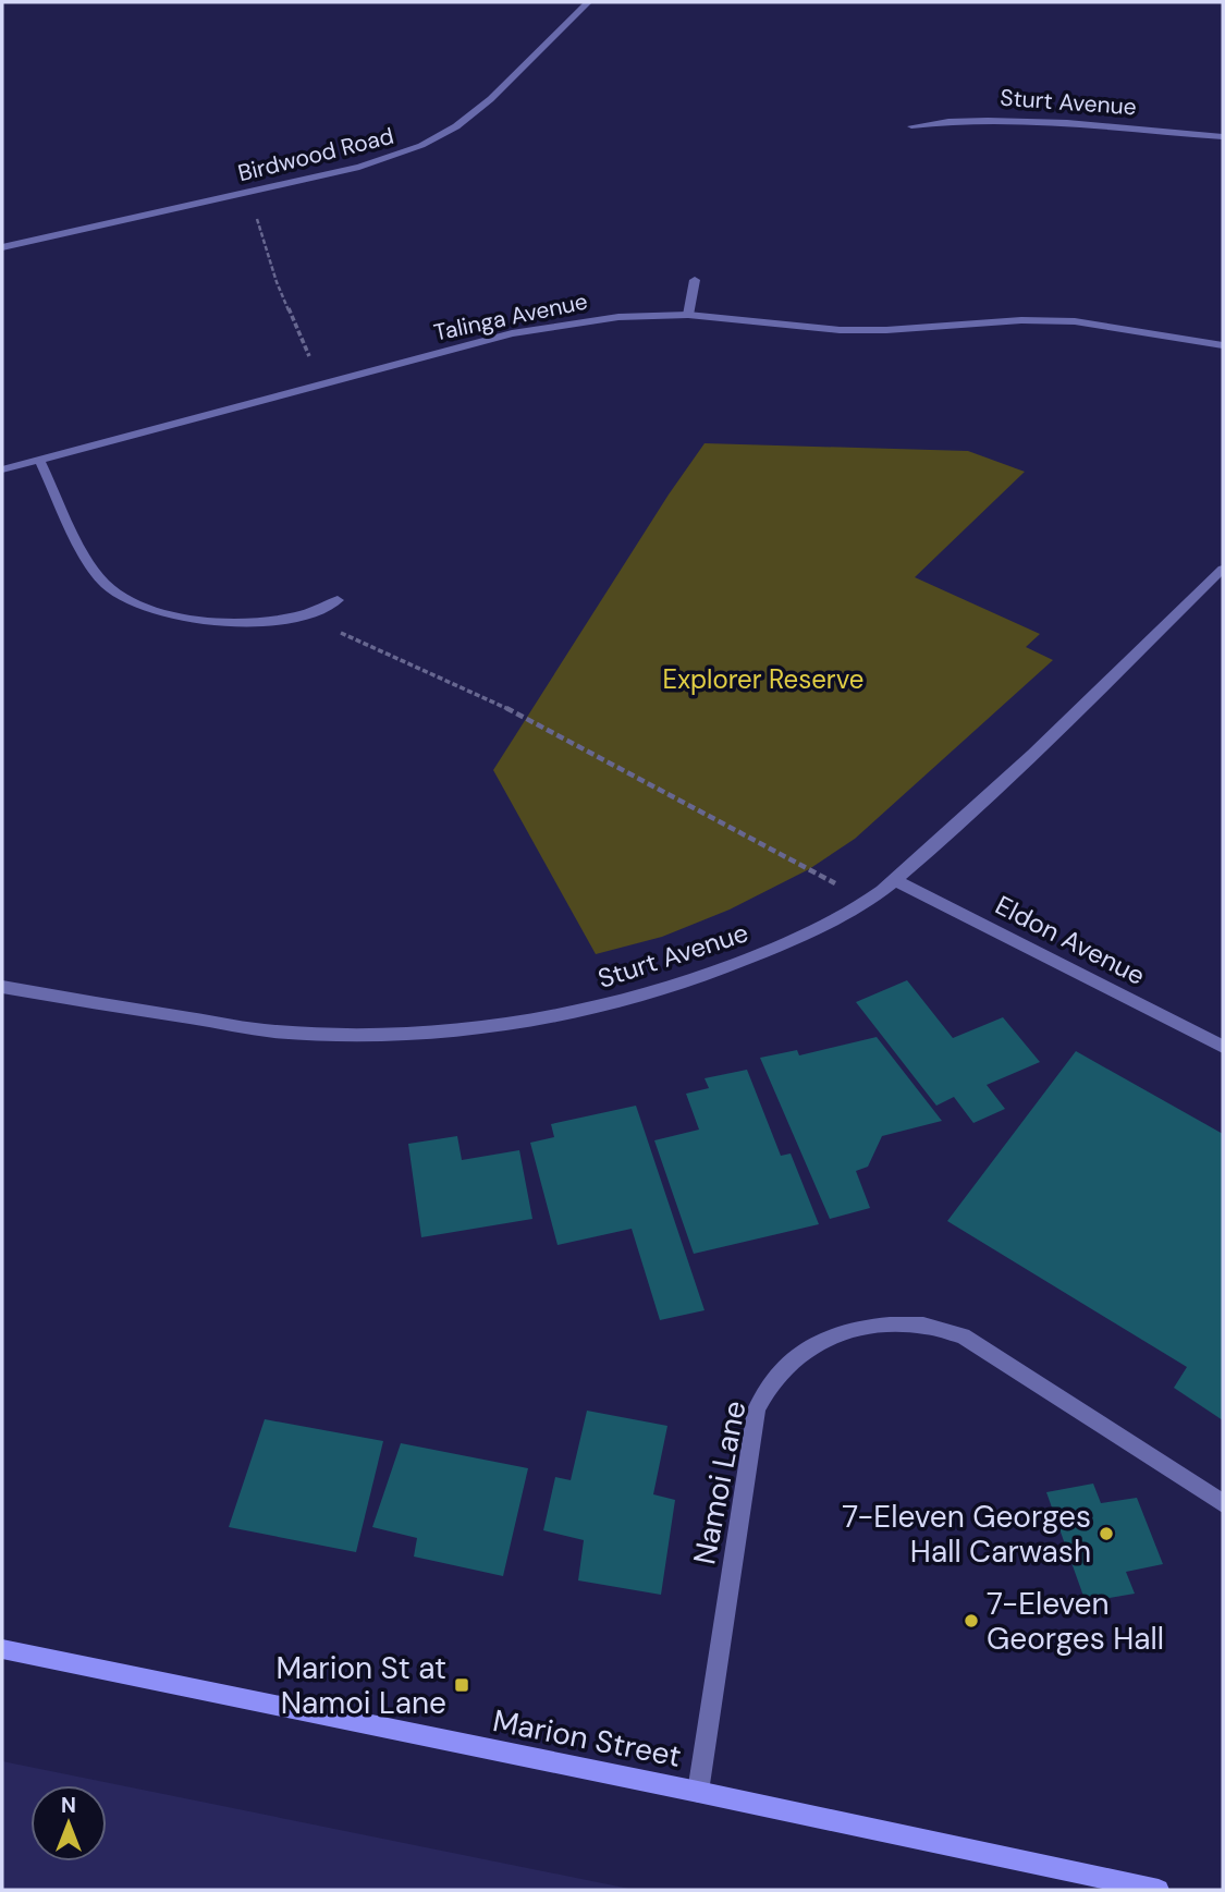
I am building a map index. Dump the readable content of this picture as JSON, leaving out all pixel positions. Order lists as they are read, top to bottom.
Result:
{
  "streets": {
    "main road": ["Marion Street"],
    "street": [
      "Sturt Avenue",
      "Birdwood Road",
      "Talinga Avenue",
      "Eldon Avenue",
      "Namoi Lane"
    ]
  },
  "crossings": [
    ["Sturt Avenue", "Eldon Avenue"],
    ["Namoi Lane", "Marion Street"]
  ],
  "parks": ["Explorer Reserve"],
  "places": {
    "other": ["7-Eleven Georges Hall Carwash", "7-Eleven Georges Hall"],
    "transit": ["Marion St at Namoi Lane"]
  },
  "north": "top"
}
